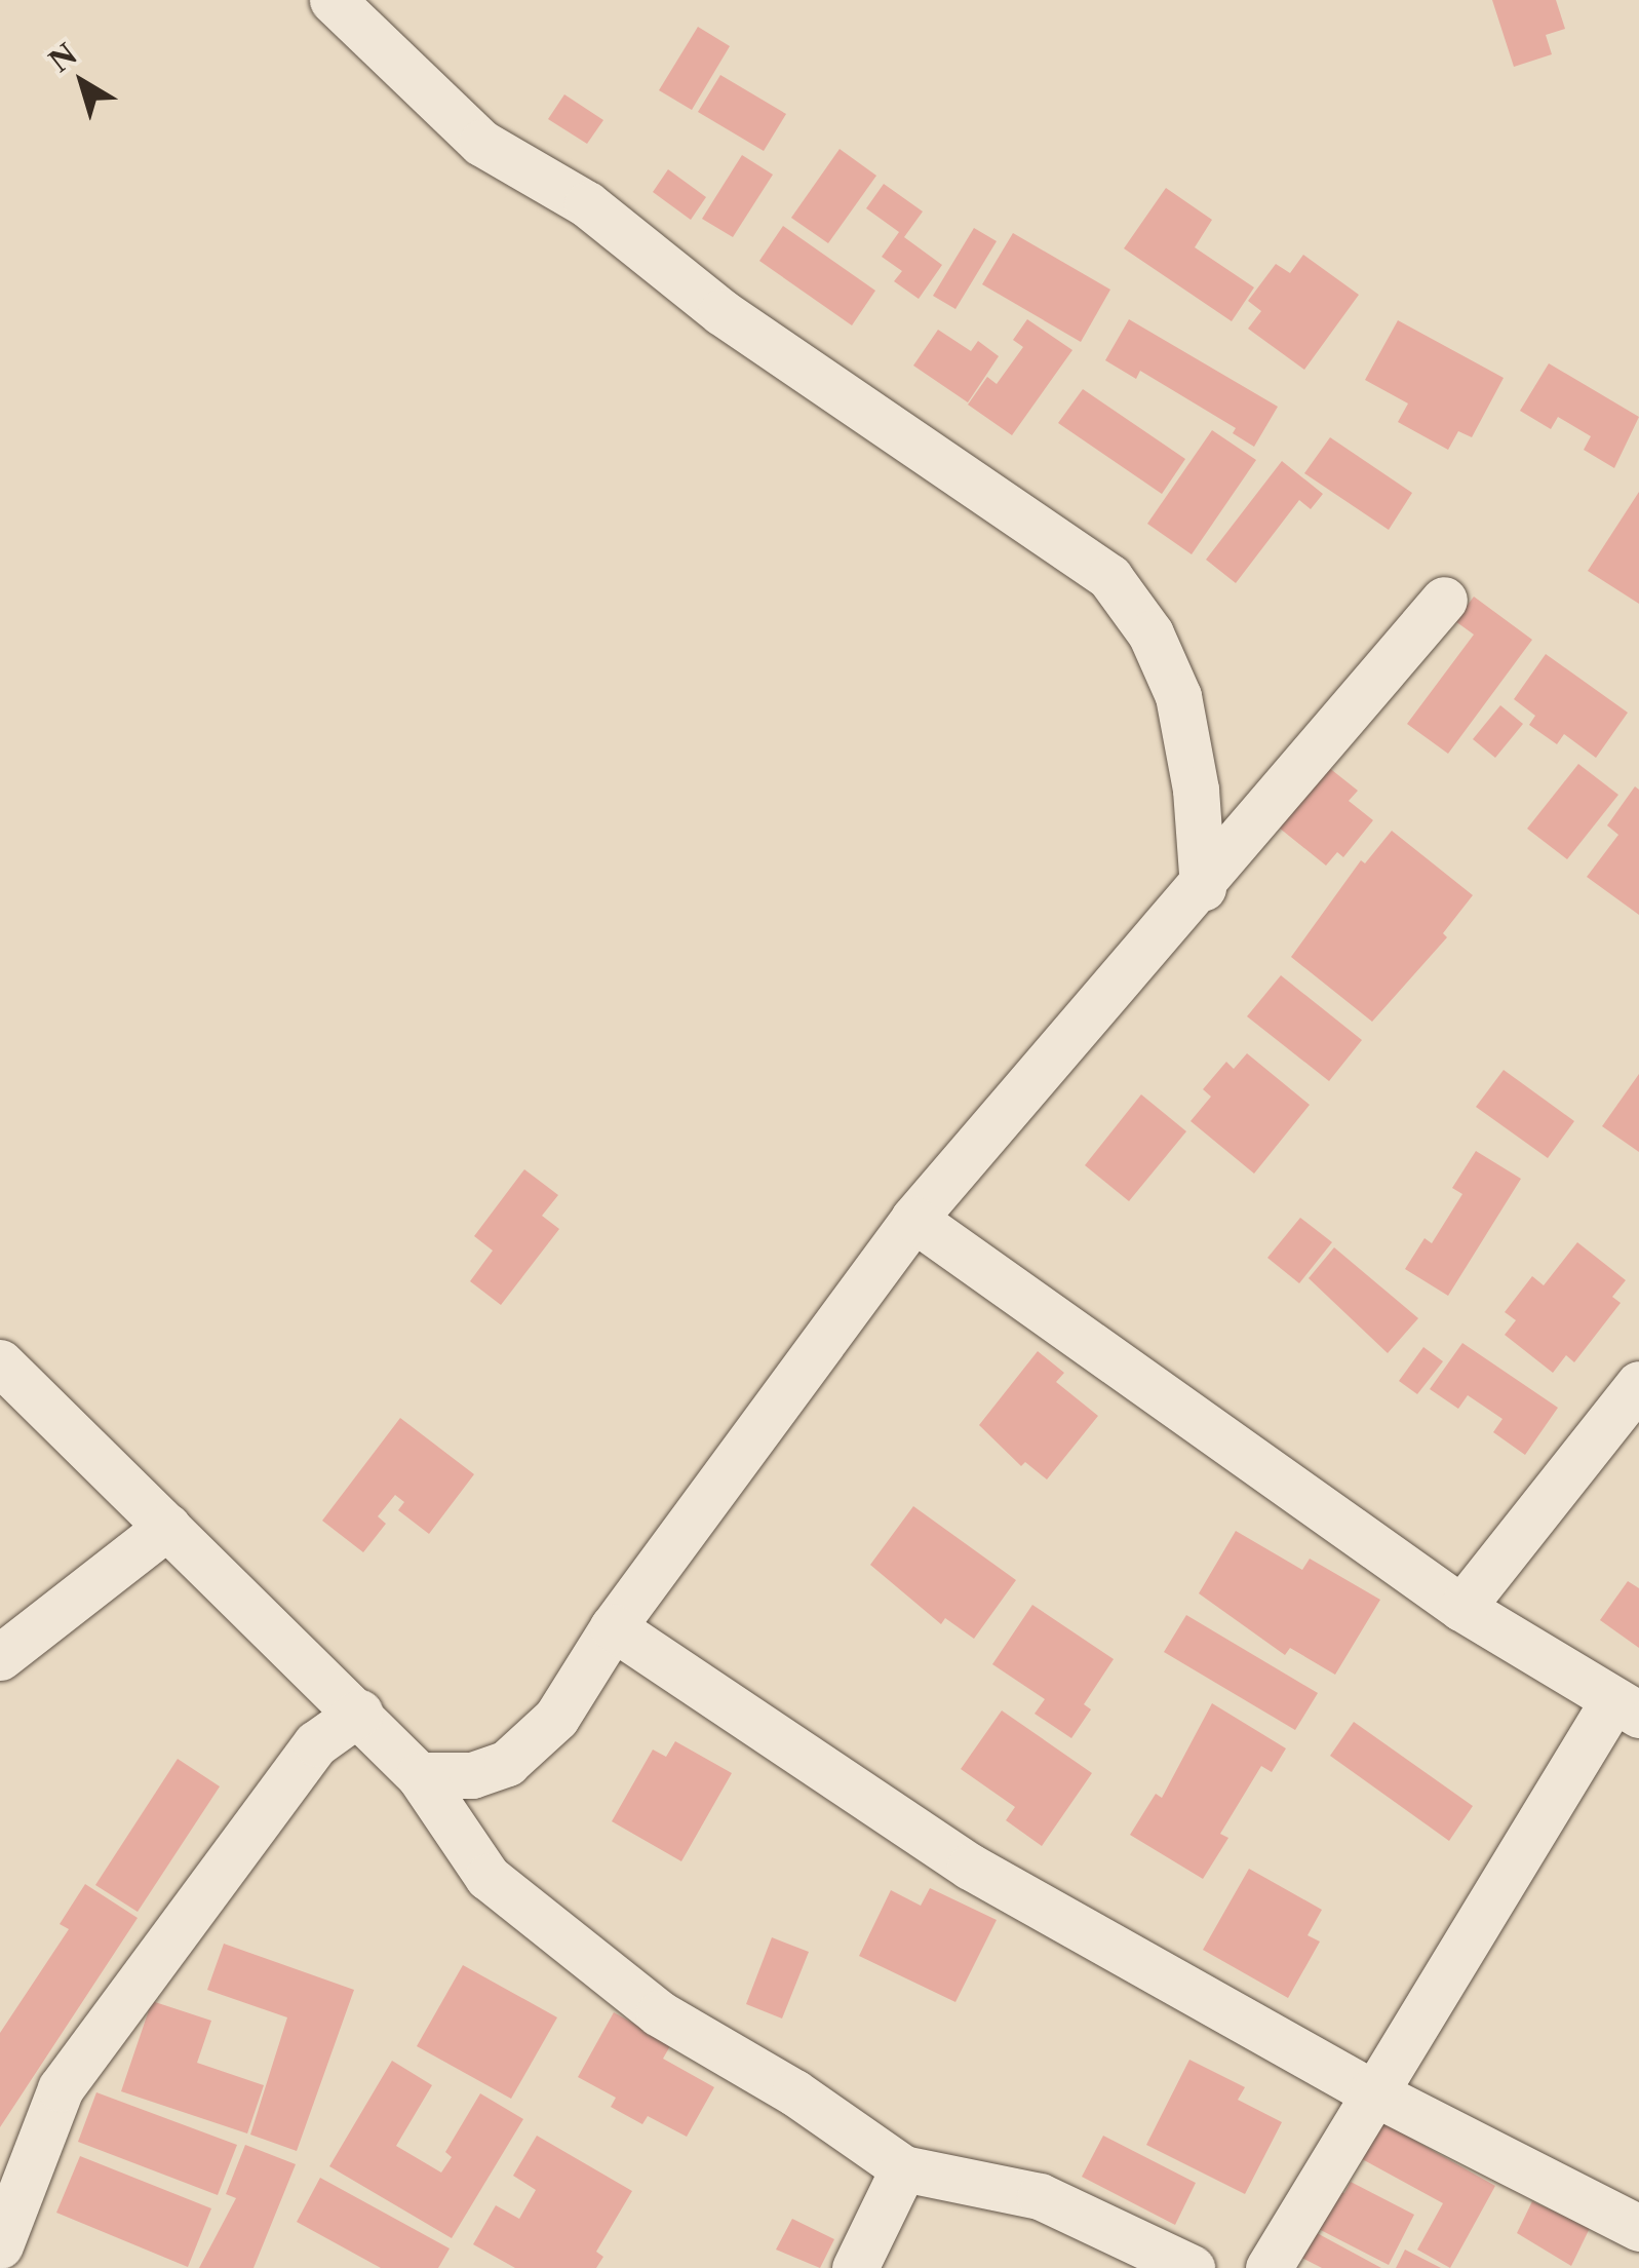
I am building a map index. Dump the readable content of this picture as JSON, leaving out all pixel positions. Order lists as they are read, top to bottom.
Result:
{
  "north": "top left"
}
